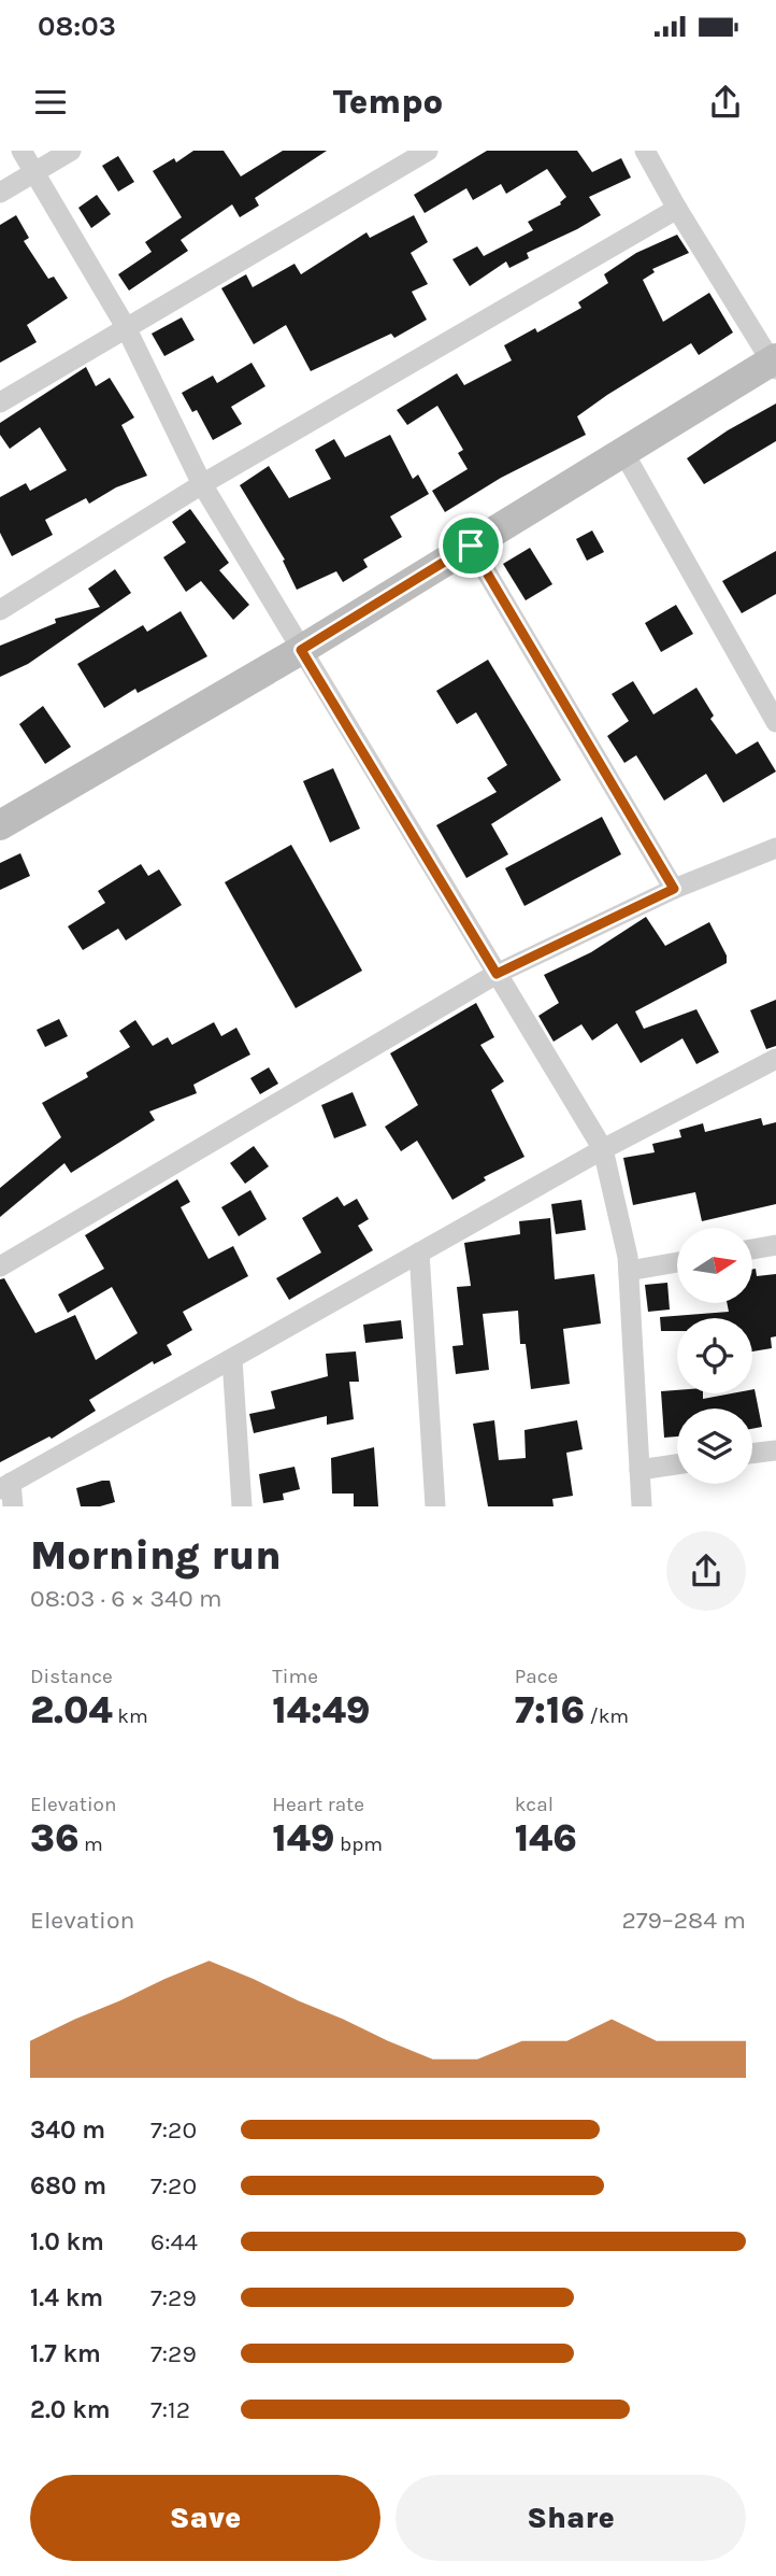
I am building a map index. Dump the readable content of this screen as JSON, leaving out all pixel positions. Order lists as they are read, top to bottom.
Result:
{
  "north": "right",
  "page": {
    "status": "08:03",
    "header": "Tempo",
    "heading": ["Morning run", "08:03 · 6 × 340 m"],
    "stats": [
      ["Distance", "2.04 km"],
      ["Time", "14:49"],
      ["Pace", "7:16 /km"],
      ["Elevation", "36 m"],
      ["Heart rate", "149 bpm"],
      ["kcal", "146"]
    ],
    "chart": ["Elevation", "279–284 m"],
    "list": [
      {
        "name": "340 m",
        "note": "7:20"
      },
      {
        "name": "680 m",
        "note": "7:20"
      },
      {
        "name": "1.0 km",
        "note": "6:44"
      },
      {
        "name": "1.4 km",
        "note": "7:29"
      },
      {
        "name": "1.7 km",
        "note": "7:29"
      },
      {
        "name": "2.0 km",
        "note": "7:12"
      }
    ],
    "buttons": ["Save", "Share"]
  }
}
